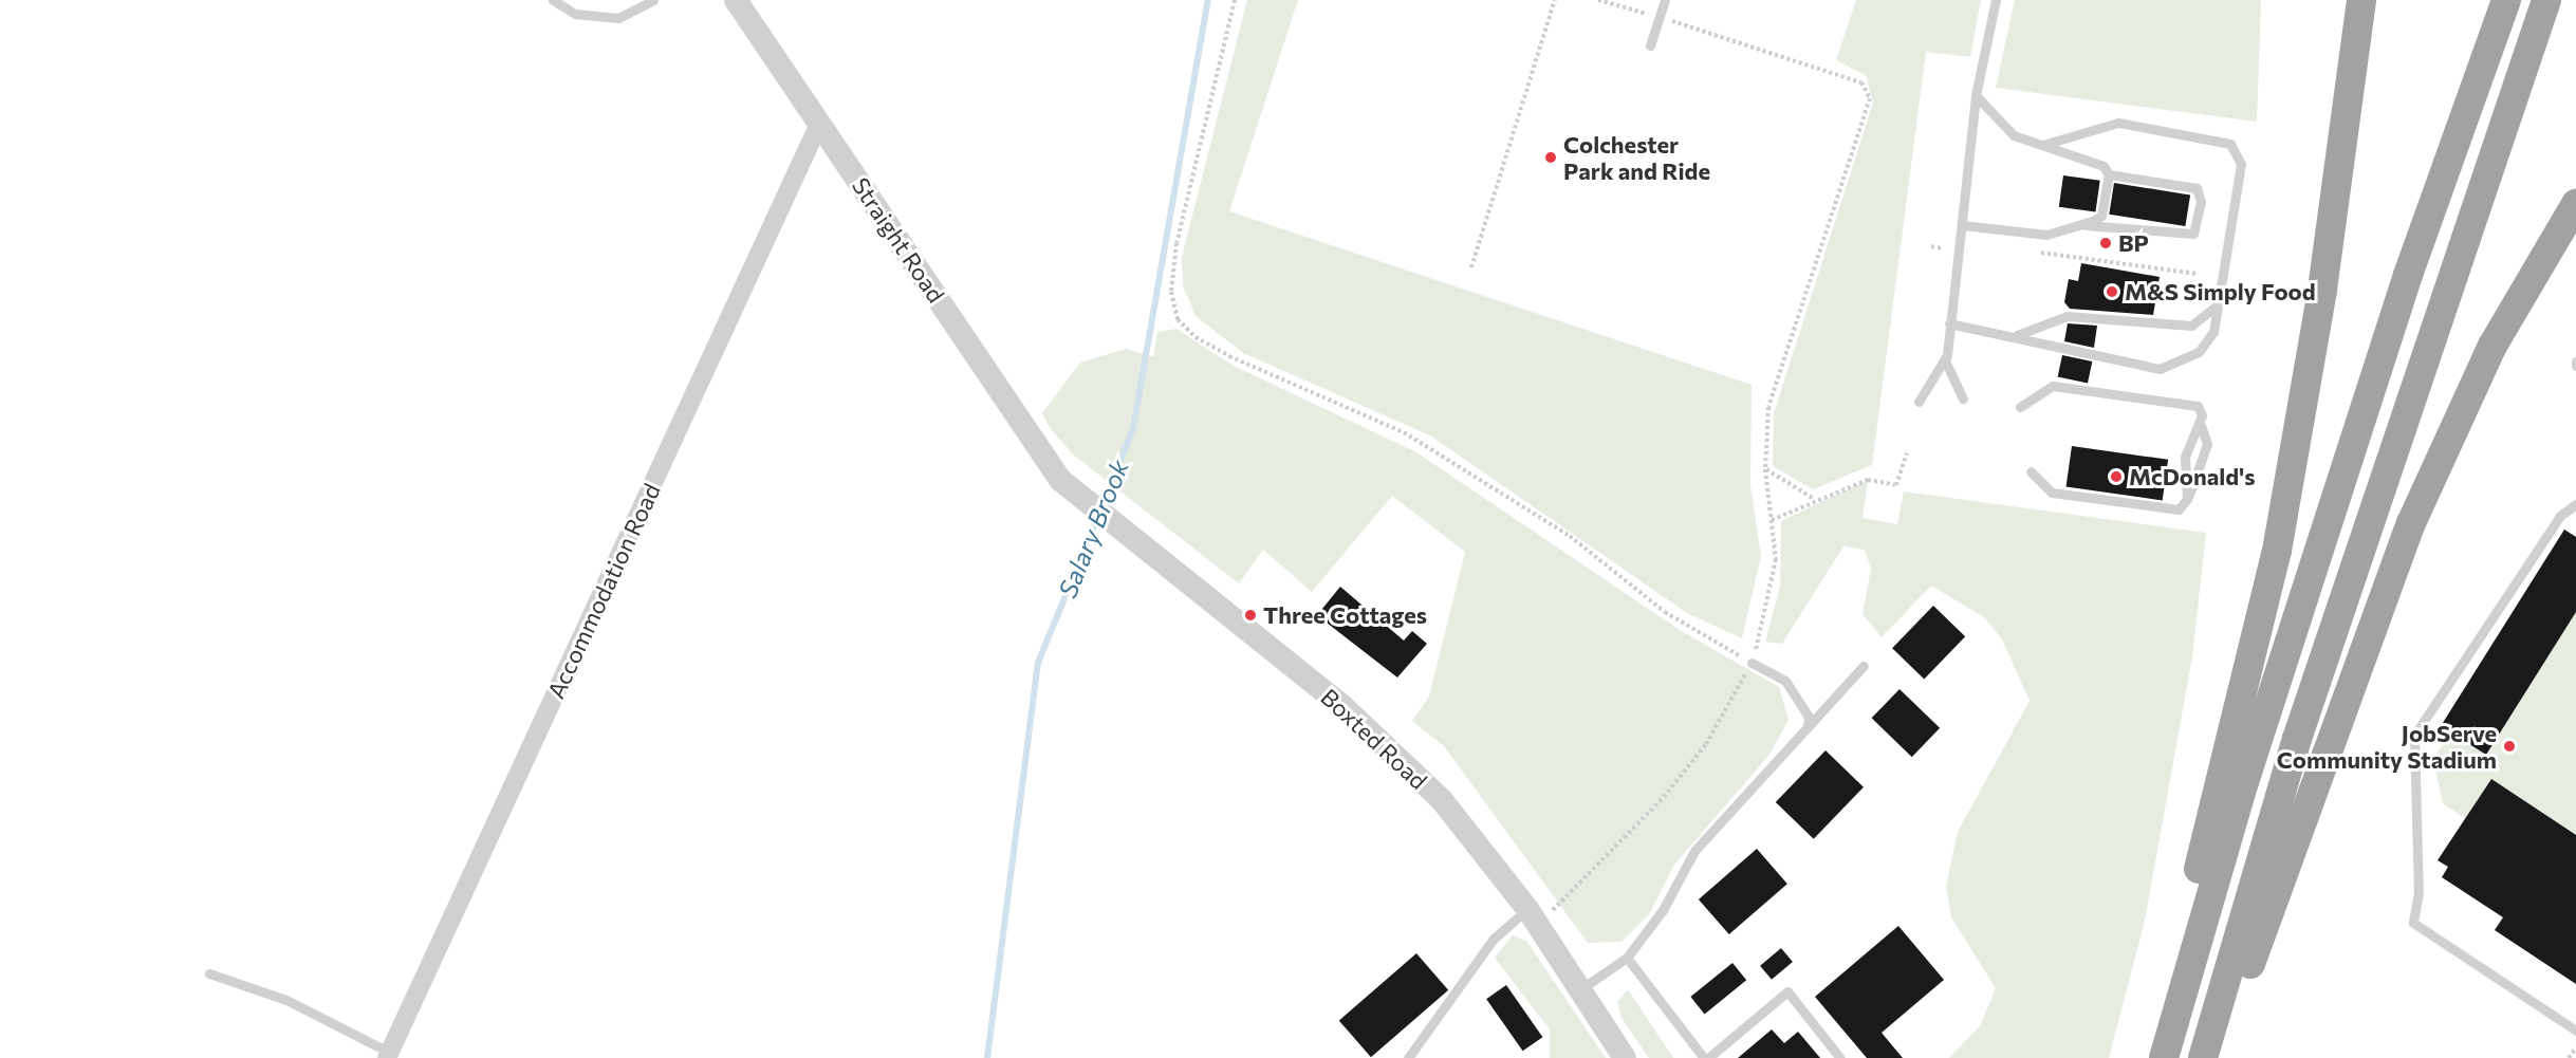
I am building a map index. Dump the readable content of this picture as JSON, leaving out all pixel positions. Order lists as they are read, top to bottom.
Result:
{
  "streets": {
    "street": ["Straight Road", "Accommodation Road", "Boxted Road"]
  },
  "crossings": [
    ["Straight Road", "Accommodation Road"],
    ["Straight Road", "Boxted Road"]
  ],
  "water": ["Salary Brook"],
  "places": [
    "Colchester Park and Ride",
    "BP",
    "M&S Simply Food",
    "McDonald's",
    "Three Cottages",
    "JobServe Community Stadium"
  ]
}
